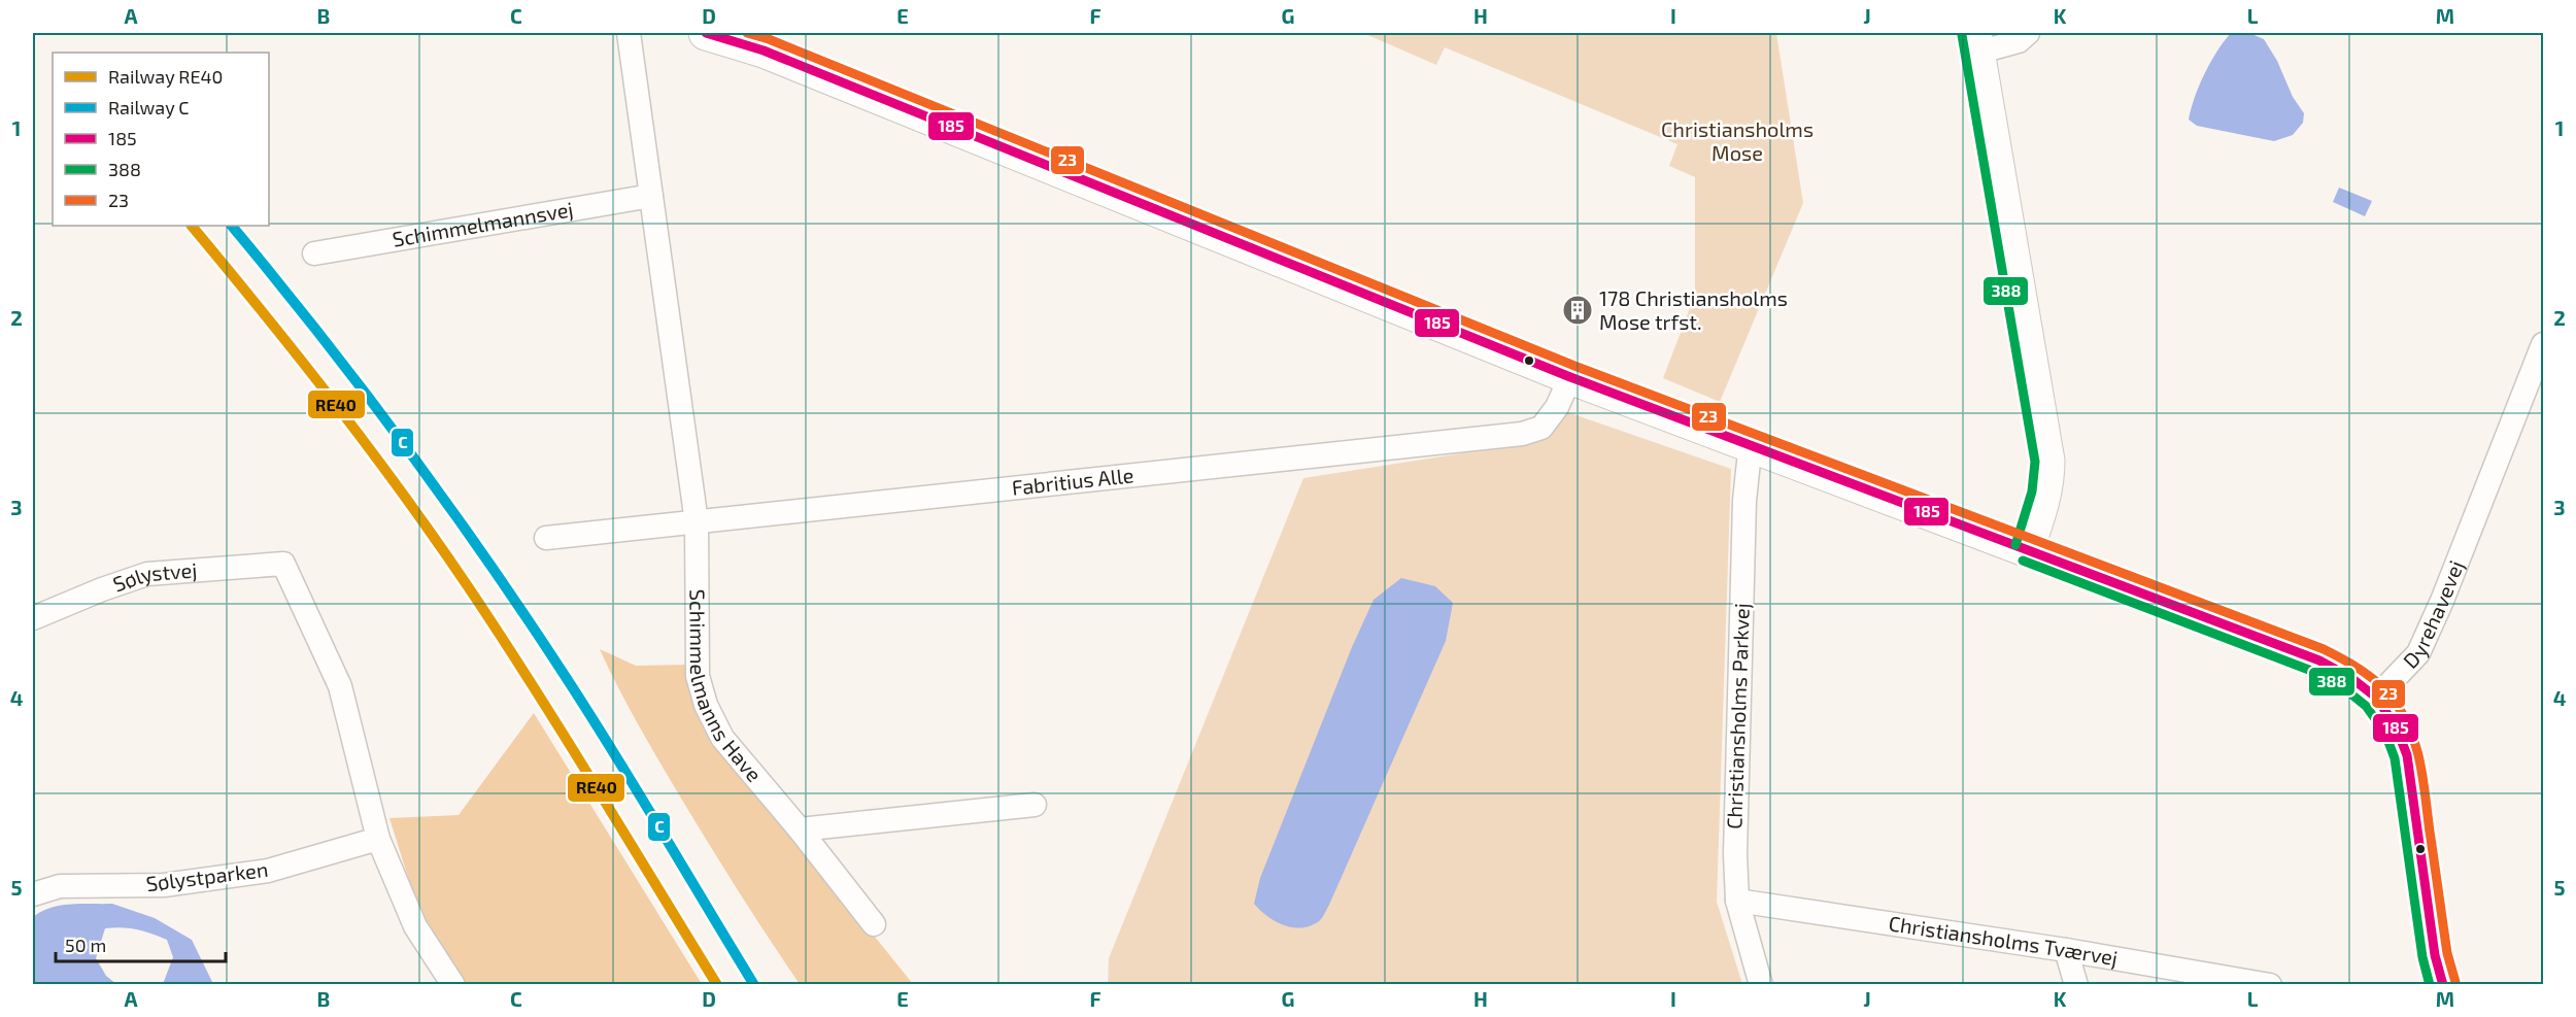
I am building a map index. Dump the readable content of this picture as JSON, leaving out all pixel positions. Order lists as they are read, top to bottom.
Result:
{
  "streets": {
    "street": [
      "Schimmelmannsvej",
      "Fabritius Alle",
      "Sølystvej",
      "Dyrehavevej",
      "Schimmelmanns Have",
      "Christiansholms Parkvej",
      "Sølystparken",
      "Christiansholms Tværvej"
    ]
  },
  "crossings": [
    ["Fabritius Alle", "Schimmelmanns Have"],
    ["Sølystvej", "Sølystparken"],
    ["Christiansholms Parkvej", "Christiansholms Tværvej"]
  ],
  "parks": ["Christiansholms Mose"],
  "places": {
    "building": ["178 Christiansholms Mose trfst."]
  },
  "lines": [
    "transit line 185",
    "transit line 23",
    "transit line 388",
    "rail line RE40",
    "rail line C"
  ],
  "legend": [
    "Railway RE40",
    "Railway C",
    "185",
    "388",
    "23"
  ],
  "scale_bar": "50 m",
  "grid": {
    "columns": [
      "A",
      "B",
      "C",
      "D",
      "E",
      "F",
      "G",
      "H",
      "I",
      "J",
      "K",
      "L",
      "M"
    ],
    "rows": [
      "1",
      "2",
      "3",
      "4",
      "5"
    ]
  }
}
